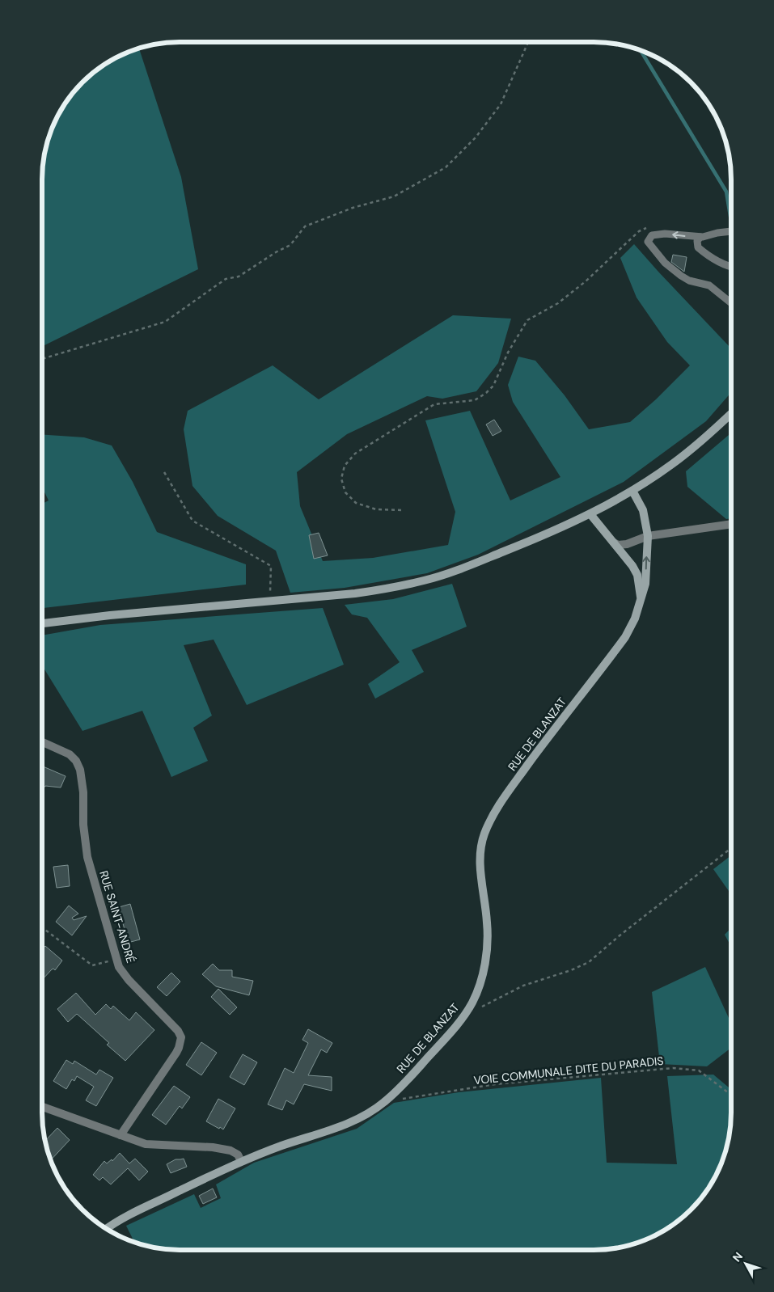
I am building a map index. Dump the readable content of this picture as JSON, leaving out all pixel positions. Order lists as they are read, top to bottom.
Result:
{
  "streets": {
    "street": ["RUE DE BLANZAT", "RUE SAINT-ANDRÉ"],
    "path": ["VOIE COMMUNALE DITE DU PARADIS"]
  },
  "crossings": [
    ["RUE DE BLANZAT", "VOIE COMMUNALE DITE DU PARADIS"]
  ],
  "north": "top left"
}
